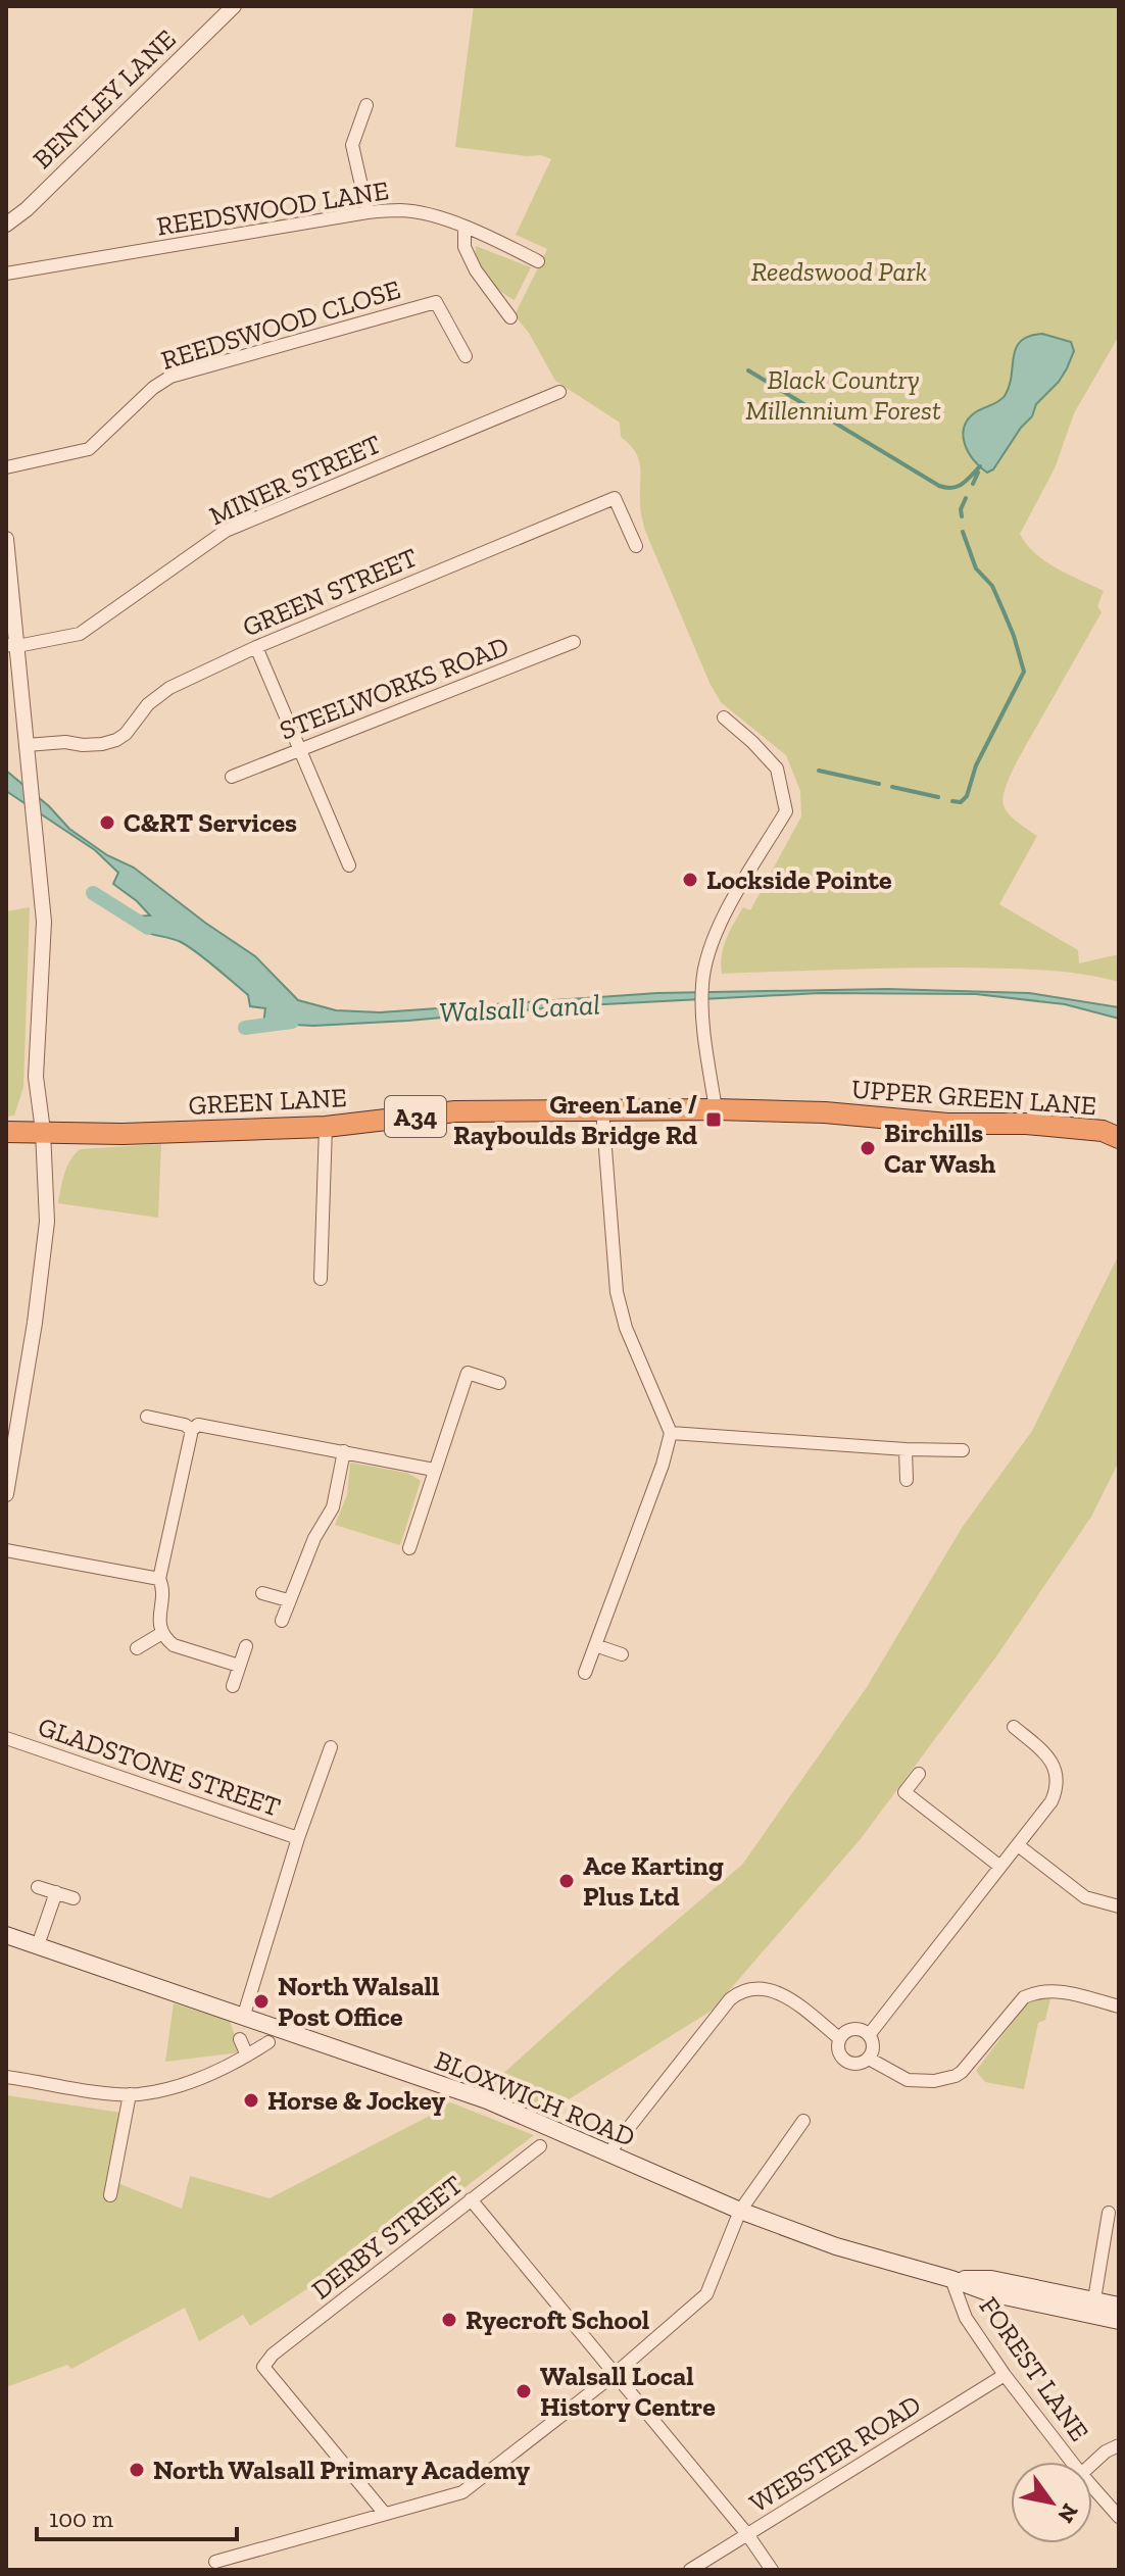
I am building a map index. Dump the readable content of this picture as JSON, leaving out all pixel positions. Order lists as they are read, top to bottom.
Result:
{
  "streets": {
    "highway": ["UPPER GREEN LANE", "GREEN LANE", "A34"],
    "main road": ["BLOXWICH ROAD"],
    "street": [
      "BENTLEY LANE",
      "REEDSWOOD LANE",
      "REEDSWOOD CLOSE",
      "MINER STREET",
      "GREEN STREET",
      "STEELWORKS ROAD",
      "GLADSTONE STREET",
      "DERBY STREET",
      "FOREST LANE",
      "WEBSTER ROAD"
    ]
  },
  "crossings": [
    ["UPPER GREEN LANE", "GREEN LANE"],
    ["BLOXWICH ROAD", "FOREST LANE"],
    ["FOREST LANE", "WEBSTER ROAD"]
  ],
  "water": ["Walsall Canal"],
  "parks": ["Reedswood Park", "Black Country Millennium Forest"],
  "places": {
    "other": [
      "C&RT Services",
      "Lockside Pointe",
      "Birchills Car Wash",
      "Ace Karting Plus Ltd",
      "North Walsall Post Office",
      "Horse & Jockey",
      "Ryecroft School",
      "Walsall Local History Centre",
      "North Walsall Primary Academy"
    ],
    "transit": ["Green Lane / Rayboulds Bridge Rd"]
  },
  "scale_bar": "100 m",
  "north": "bottom right"
}
